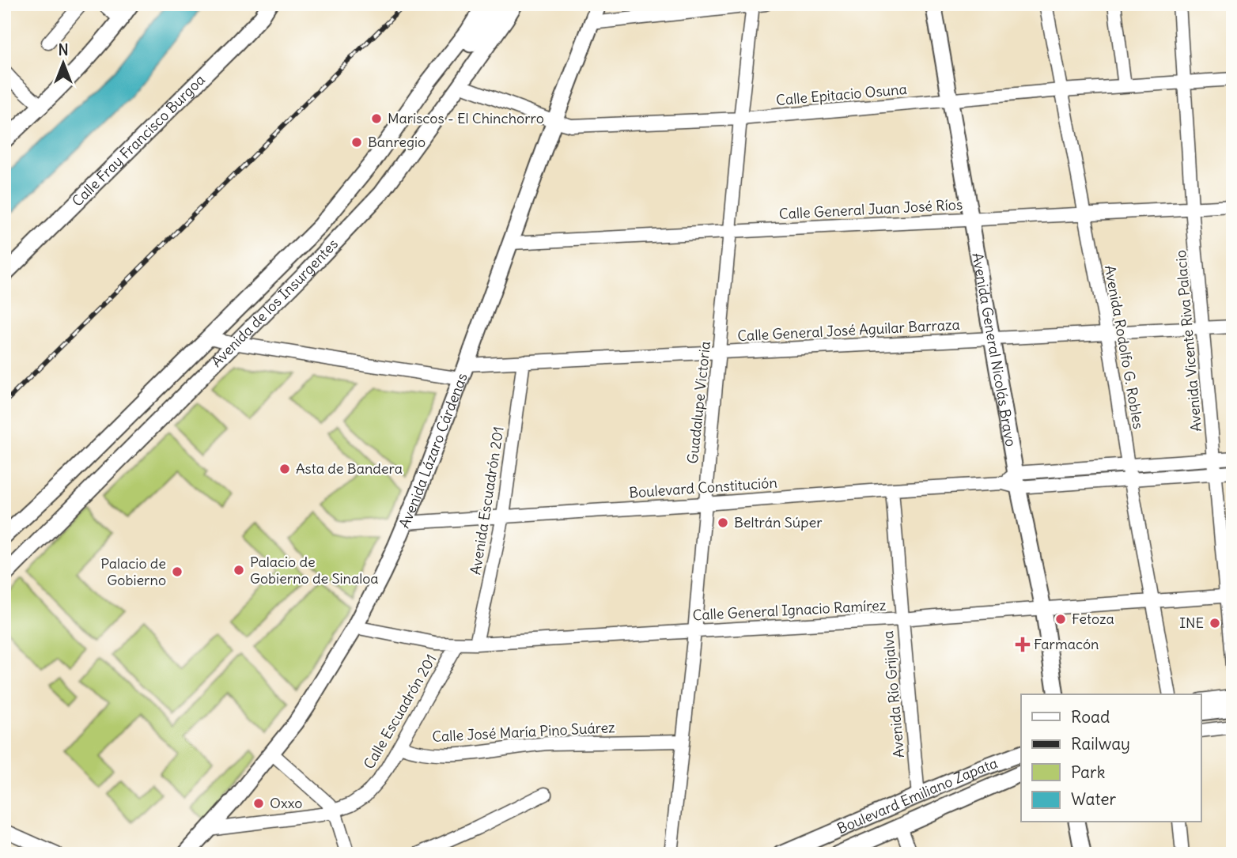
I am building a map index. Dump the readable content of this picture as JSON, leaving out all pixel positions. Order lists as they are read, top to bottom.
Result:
{
  "streets": {
    "main road": [
      "Calle Fray Francisco Burgoa",
      "Avenida de los Insurgentes",
      "Avenida General Nicolás Bravo",
      "Avenida Lázaro Cárdenas",
      "Boulevard Emiliano Zapata"
    ],
    "street": [
      "Calle Epitacio Osuna",
      "Calle General Juan José Ríos",
      "Calle General José Aguilar Barraza",
      "Avenida Vicente Riva Palacio",
      "Avenida Rodolfo G. Robles",
      "Guadalupe Victoria",
      "Boulevard Constitución",
      "Avenida Escuadrón 201",
      "Calle General Ignacio Ramírez",
      "Avenida Río Grijalva",
      "Calle Escuadrón 201",
      "Calle José María Pino Suárez"
    ]
  },
  "crossings": [
    ["Calle Epitacio Osuna", "Avenida de los Insurgentes"],
    ["Calle Epitacio Osuna", "Avenida Vicente Riva Palacio"],
    ["Calle Epitacio Osuna", "Avenida Rodolfo G. Robles"],
    ["Calle Epitacio Osuna", "Avenida General Nicolás Bravo"],
    ["Calle Epitacio Osuna", "Guadalupe Victoria"],
    ["Calle Epitacio Osuna", "Avenida Lázaro Cárdenas"],
    ["Calle General Juan José Ríos", "Avenida Vicente Riva Palacio"],
    ["Calle General Juan José Ríos", "Avenida Rodolfo G. Robles"],
    ["Calle General Juan José Ríos", "Avenida General Nicolás Bravo"],
    ["Calle General Juan José Ríos", "Guadalupe Victoria"],
    ["Calle General Juan José Ríos", "Avenida Lázaro Cárdenas"],
    ["Avenida de los Insurgentes", "Calle General José Aguilar Barraza"],
    ["Calle General José Aguilar Barraza", "Avenida Vicente Riva Palacio"],
    ["Calle General José Aguilar Barraza", "Avenida Rodolfo G. Robles"],
    ["Calle General José Aguilar Barraza", "Avenida General Nicolás Bravo"],
    ["Calle General José Aguilar Barraza", "Guadalupe Victoria"],
    ["Calle General José Aguilar Barraza", "Avenida Lázaro Cárdenas"],
    ["Calle General José Aguilar Barraza", "Avenida Escuadrón 201"],
    ["Avenida Vicente Riva Palacio", "Boulevard Constitución"],
    ["Avenida Vicente Riva Palacio", "Calle General Ignacio Ramírez"],
    ["Avenida Rodolfo G. Robles", "Boulevard Constitución"],
    ["Avenida Rodolfo G. Robles", "Calle General Ignacio Ramírez"],
    ["Avenida General Nicolás Bravo", "Boulevard Constitución"],
    ["Avenida General Nicolás Bravo", "Calle General Ignacio Ramírez"],
    ["Guadalupe Victoria", "Boulevard Constitución"],
    ["Guadalupe Victoria", "Calle General Ignacio Ramírez"],
    ["Guadalupe Victoria", "Calle José María Pino Suárez"],
    ["Avenida Lázaro Cárdenas", "Boulevard Constitución"],
    ["Avenida Lázaro Cárdenas", "Calle General Ignacio Ramírez"],
    ["Avenida Lázaro Cárdenas", "Calle Escuadrón 201"],
    ["Boulevard Constitución", "Avenida Escuadrón 201"],
    ["Boulevard Constitución", "Avenida Río Grijalva"],
    ["Avenida Escuadrón 201", "Calle General Ignacio Ramírez"],
    ["Calle General Ignacio Ramírez", "Avenida Río Grijalva"],
    ["Calle General Ignacio Ramírez", "Calle Escuadrón 201"],
    ["Avenida Río Grijalva", "Boulevard Emiliano Zapata"],
    ["Calle Escuadrón 201", "Calle José María Pino Suárez"]
  ],
  "places": {
    "other": [
      "Mariscos - El Chinchorro",
      "Banregio",
      "Asta de Bandera",
      "Beltrán Súper",
      "Palacio de Gobierno de Sinaloa",
      "Palacio de Gobierno",
      "Fetoza",
      "INE",
      "Oxxo"
    ],
    "health": ["Farmacón"]
  },
  "legend": [
    "Road",
    "Railway",
    "Park",
    "Water"
  ],
  "north": "top"
}
